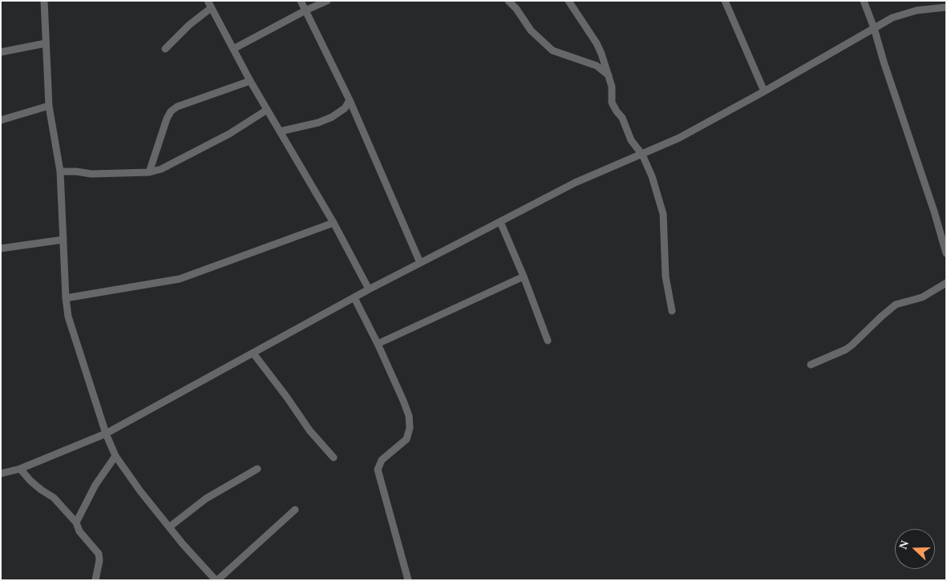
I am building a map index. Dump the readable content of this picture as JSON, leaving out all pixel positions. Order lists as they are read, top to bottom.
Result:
{
  "north": "left"
}
